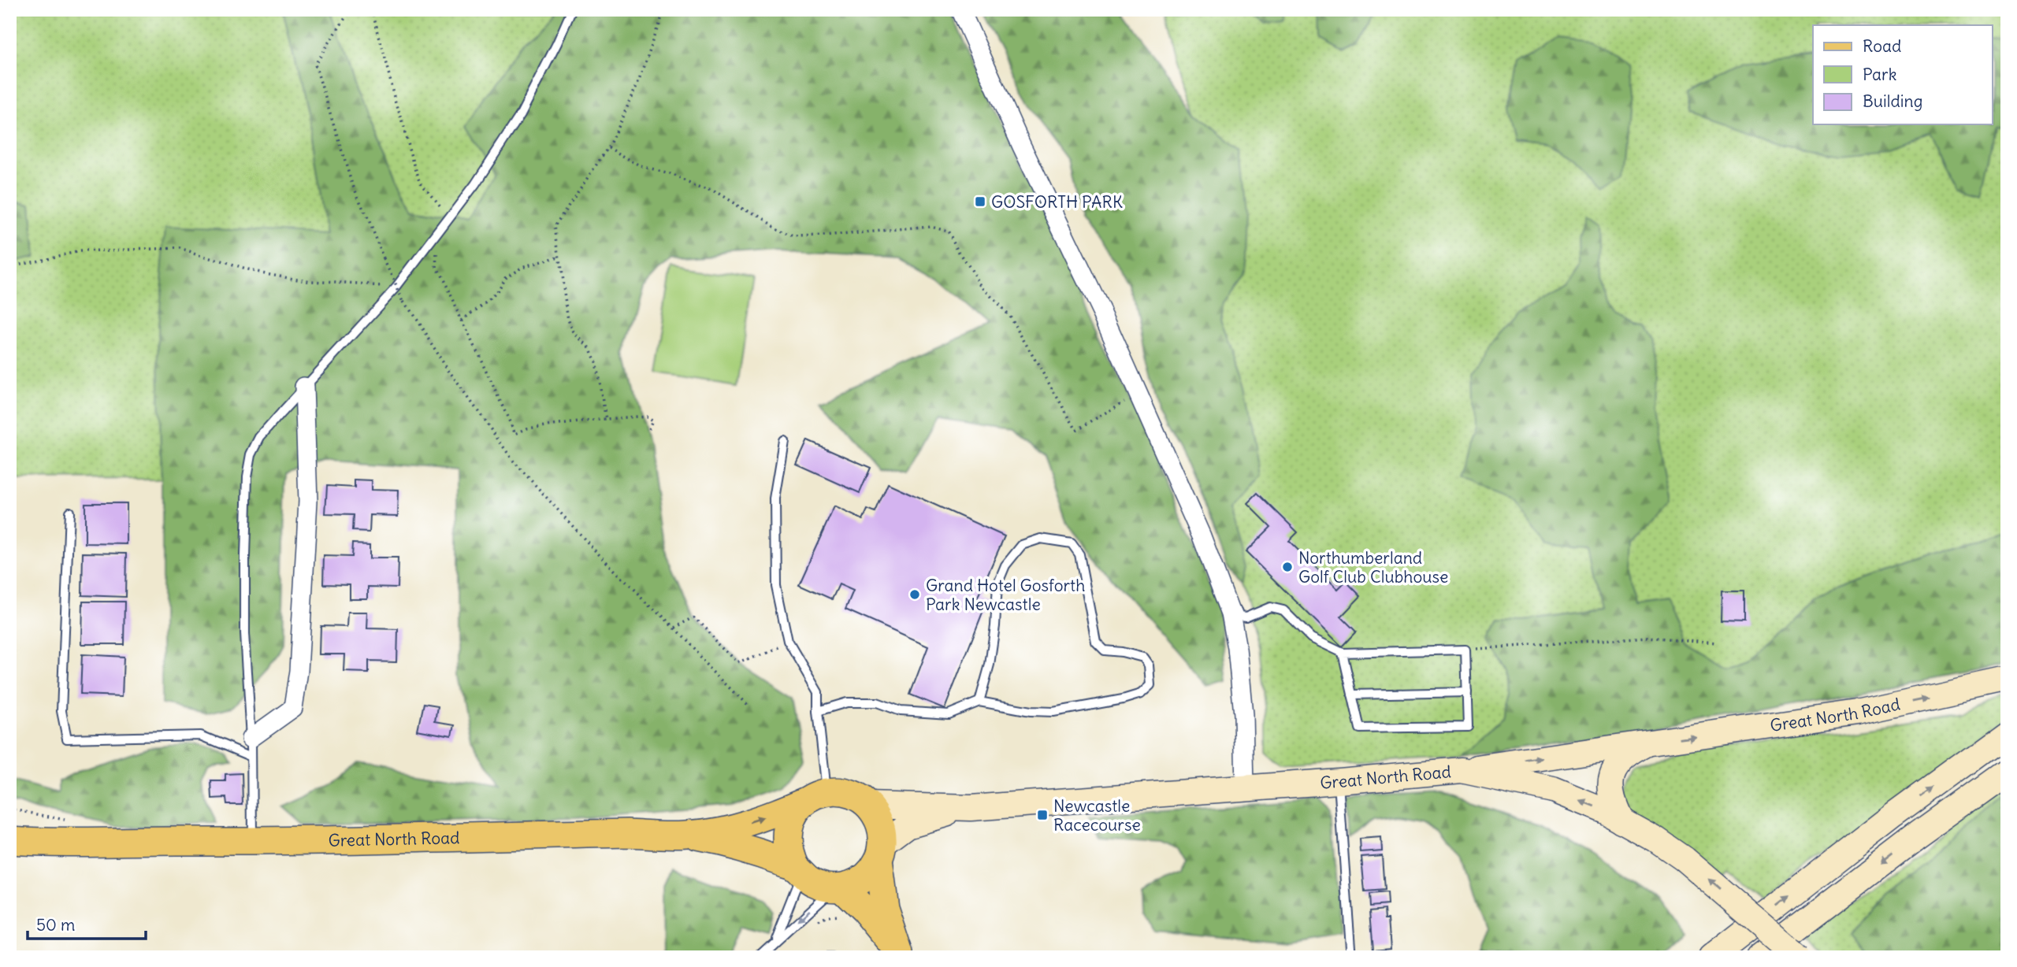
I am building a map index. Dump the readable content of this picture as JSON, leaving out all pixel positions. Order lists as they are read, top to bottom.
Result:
{
  "streets": {
    "main road": ["Great North Road"]
  },
  "places": {
    "transit": ["GOSFORTH PARK", "Newcastle Racecourse"],
    "other": ["Northumberland Golf Club Clubhouse", "Grand Hotel Gosforth Park Newcastle"]
  },
  "legend": ["Road", "Park", "Building"],
  "scale_bar": "50 m"
}
